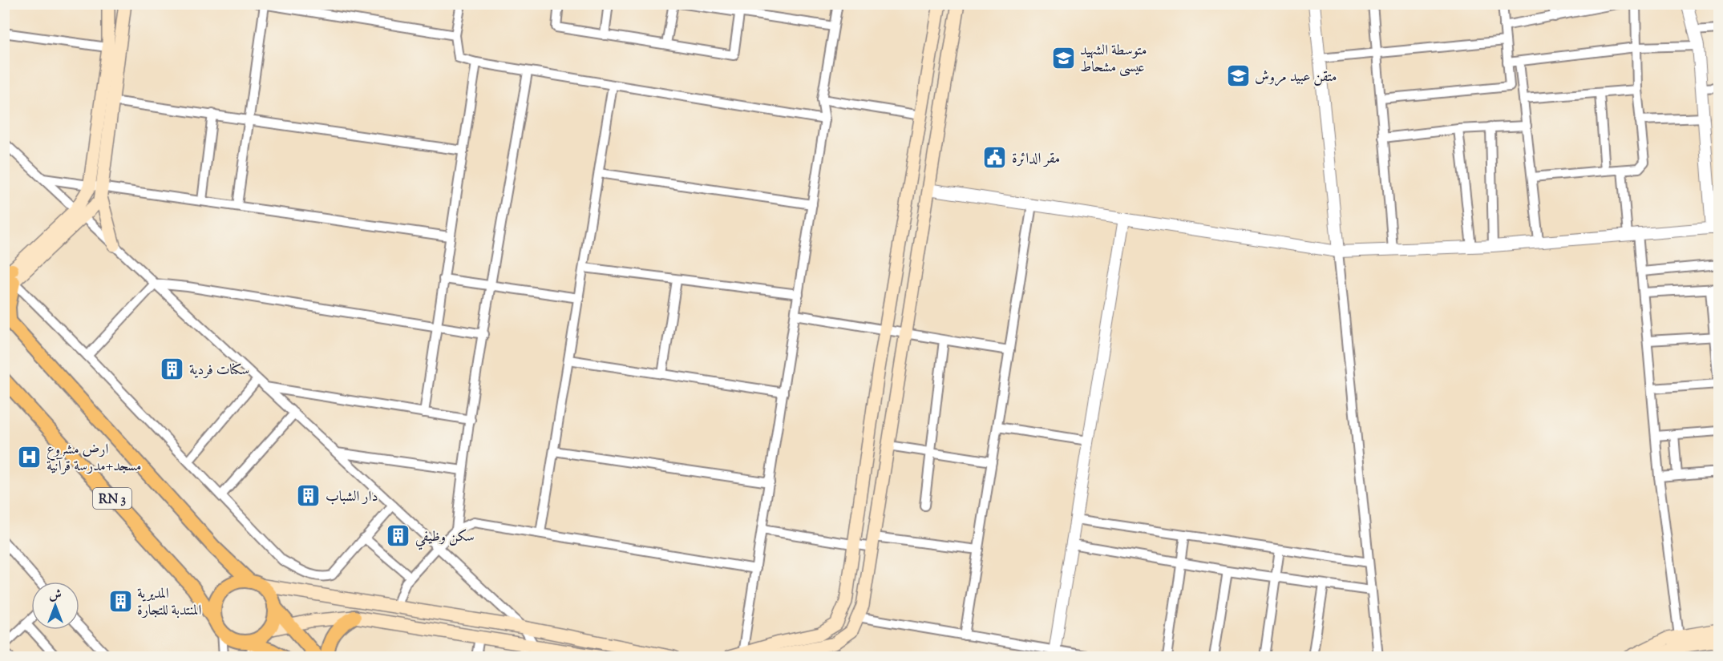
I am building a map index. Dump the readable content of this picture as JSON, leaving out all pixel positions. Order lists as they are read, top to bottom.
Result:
{
  "streets": {
    "main road": ["RN 3"]
  },
  "places": {
    "school or university": ["متوسطة الشهيد عيسى مشحاط", "متقن عبيد مروش"],
    "public building": ["مقر الدائرة"],
    "building": [
      "سكنات فردية",
      "دار الشباب",
      "سكن وظيفي",
      "المديرية المنتدبة للتجارة"
    ],
    "hospital": ["ارض مشروع مسجد+مدرسة قرآنية"]
  },
  "north": "top"
}
